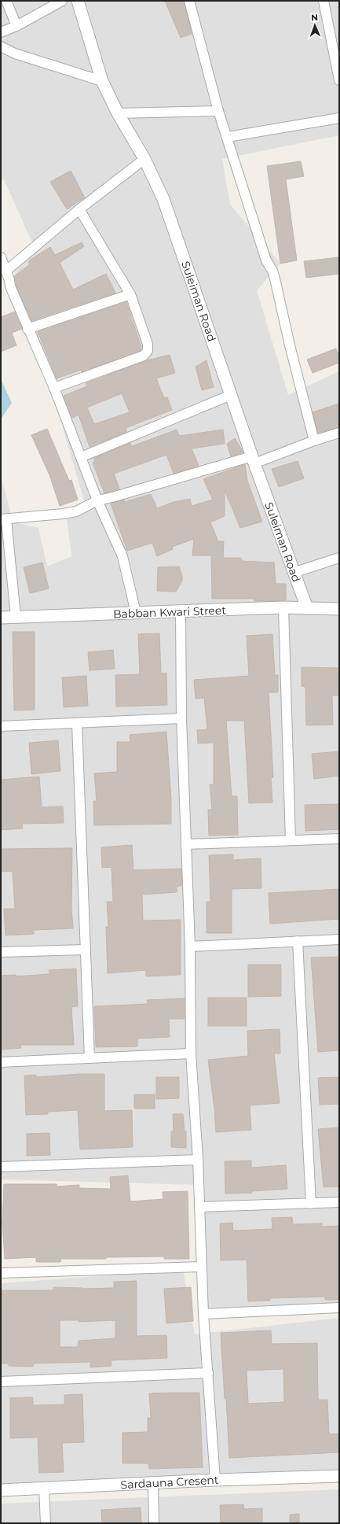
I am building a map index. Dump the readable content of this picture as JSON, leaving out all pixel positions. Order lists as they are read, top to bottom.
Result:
{
  "streets": {
    "street": ["Suleiman Road", "Babban Kwari Street", "Sardauna Cresent"]
  },
  "crossings": [
    ["Suleiman Road", "Babban Kwari Street"]
  ],
  "north": "top"
}
